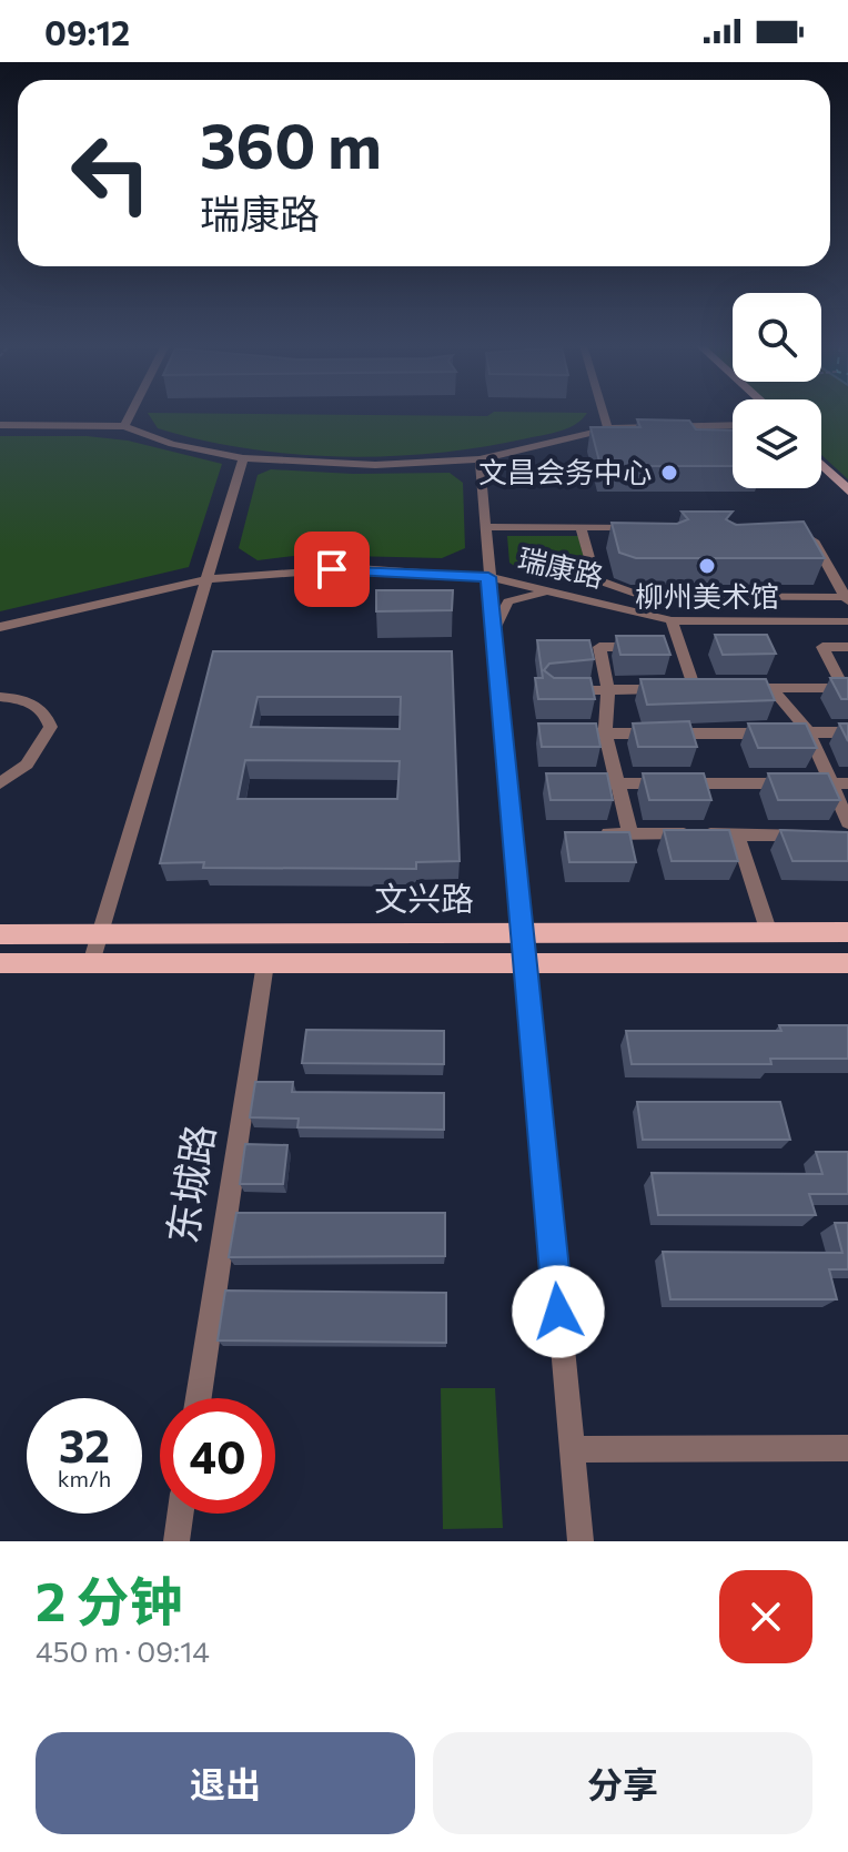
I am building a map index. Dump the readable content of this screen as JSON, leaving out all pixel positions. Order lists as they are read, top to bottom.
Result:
{
  "streets": {
    "main road": ["文兴路"],
    "street": ["瑞康路", "东城路"]
  },
  "crossings": [
    ["文兴路", "东城路"]
  ],
  "places": ["文昌会务中心", "柳州美术馆"],
  "page": {
    "status": "09:12",
    "turn": ["360 m", "瑞康路"],
    "speed": "32 km/h",
    "limit": "40",
    "heading": ["2 分钟", "450 m · 09:14"],
    "buttons": ["退出", "分享"]
  }
}
